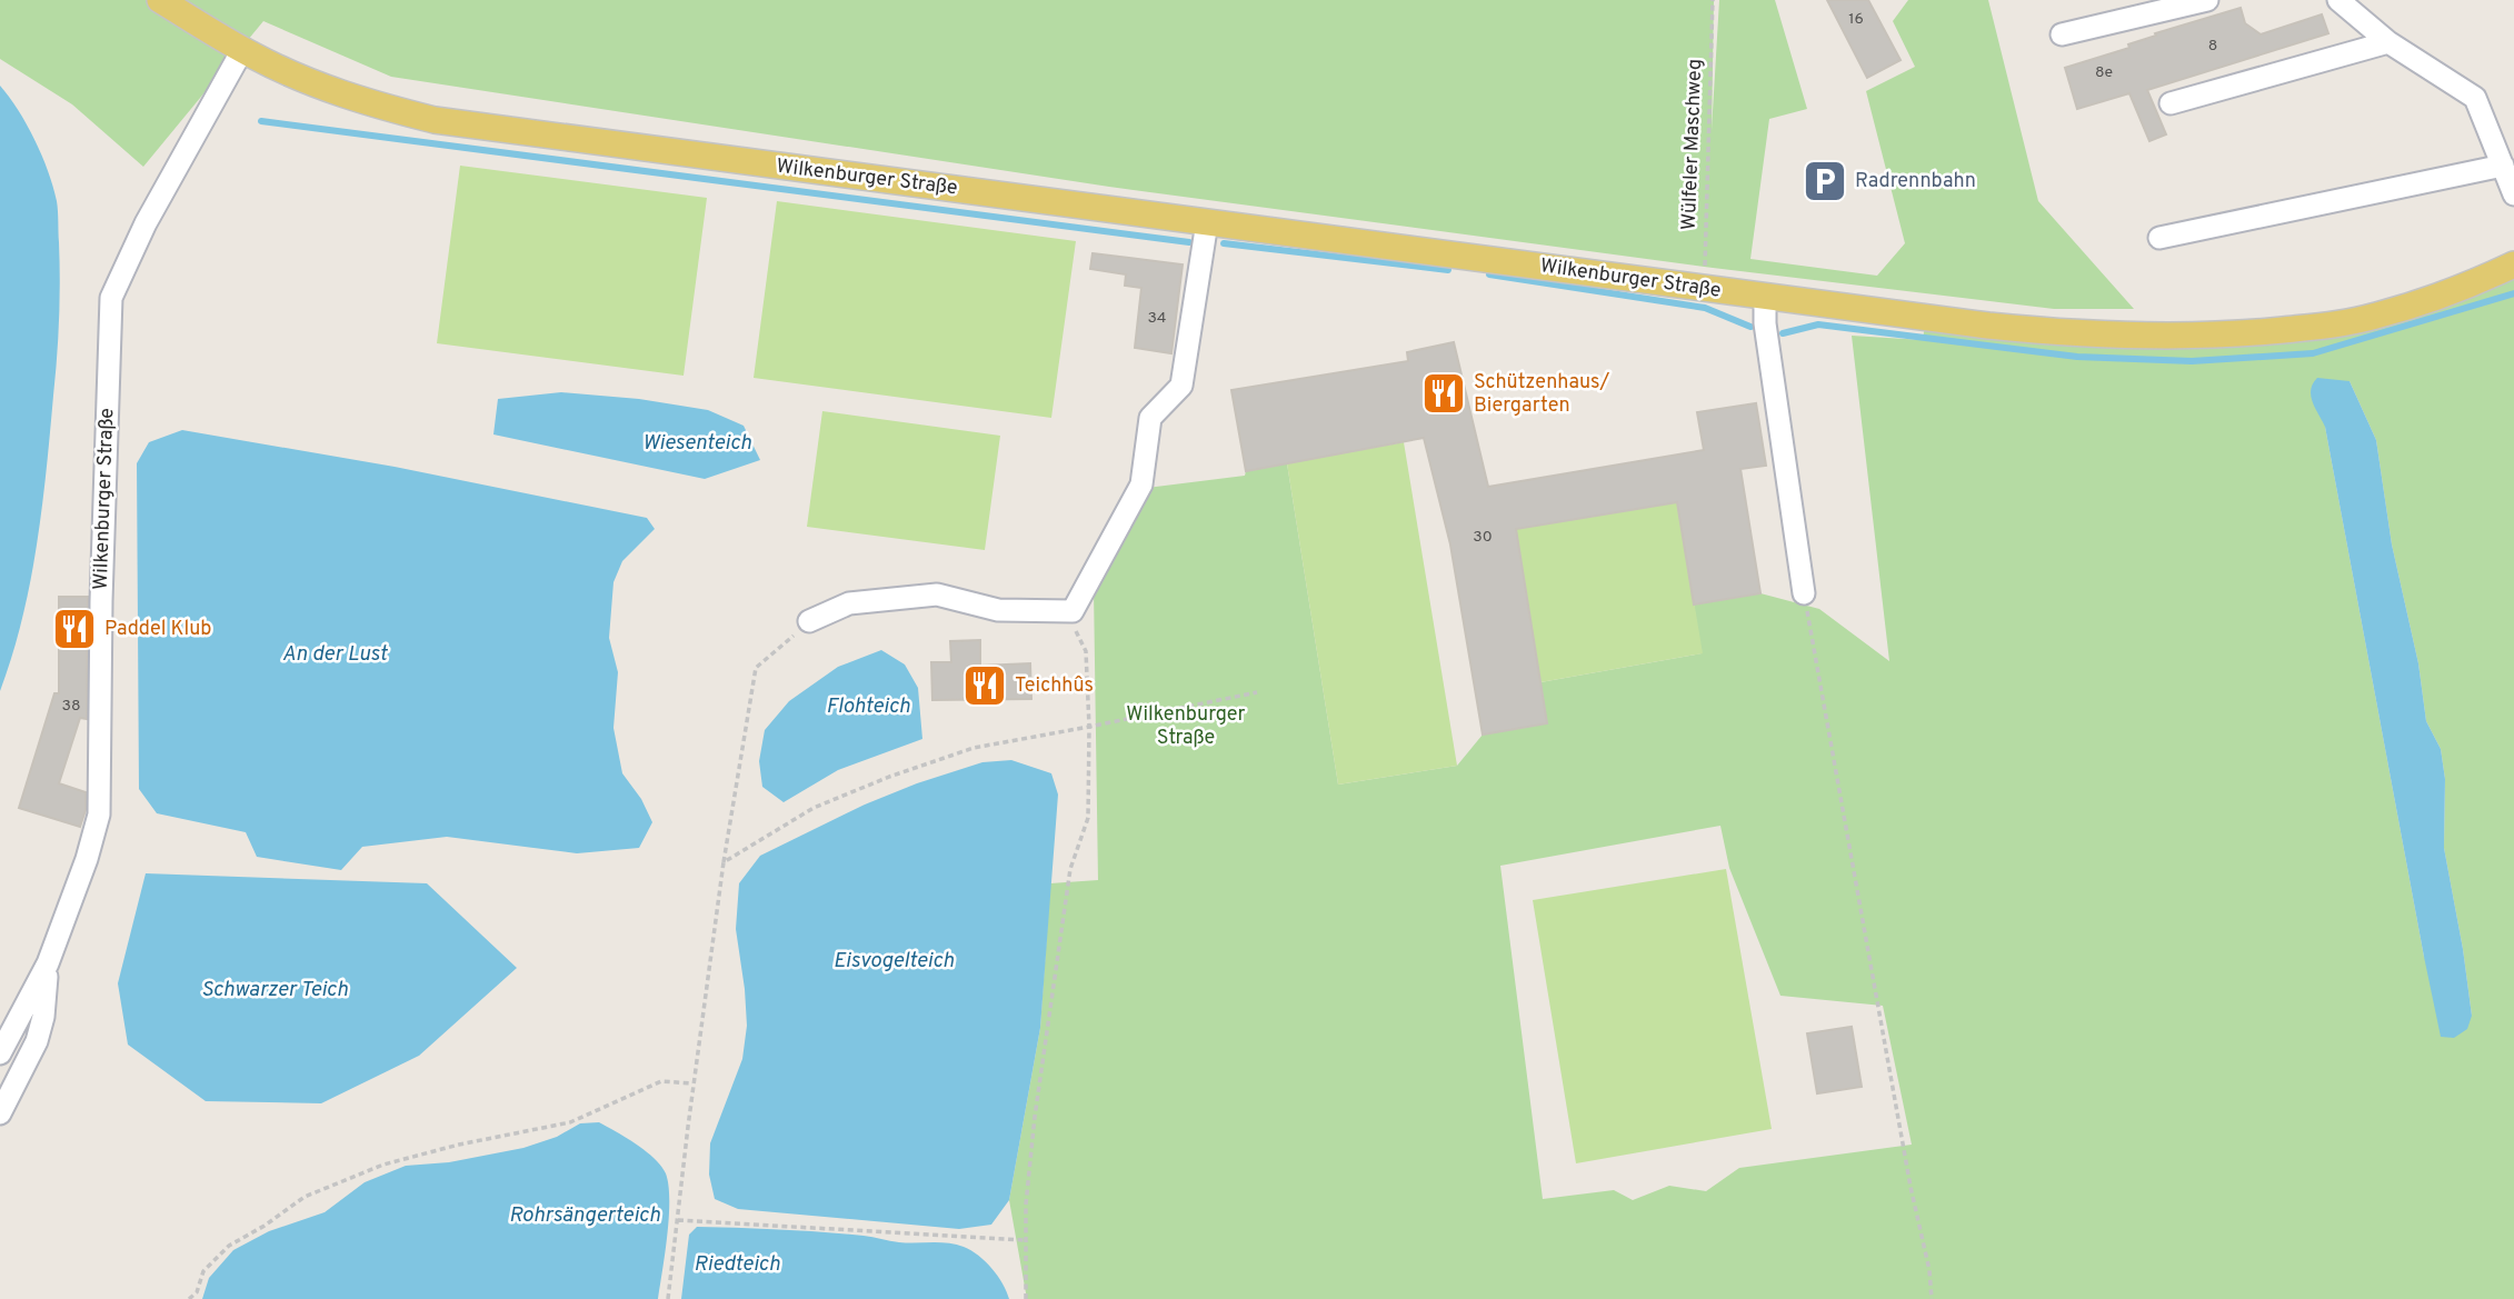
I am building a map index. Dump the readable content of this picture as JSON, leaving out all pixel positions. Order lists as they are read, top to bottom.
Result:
{
  "streets": {
    "main road": ["Wilkenburger Straße"],
    "path": ["Wülfeler Maschweg"]
  },
  "crossings": [
    ["Wülfeler Maschweg", "Wilkenburger Straße"]
  ],
  "water": [
    "Wiesenteich",
    "An der Lust",
    "Flohteich",
    "Eisvogelteich",
    "Schwarzer Teich",
    "Rohrsängerteich",
    "Riedteich"
  ],
  "parks": ["Wilkenburger Straße"],
  "places": {
    "parking": ["Radrennbahn"],
    "restaurant": ["Schützenhaus/ Biergarten", "Paddel Klub", "Teichhûs"]
  },
  "house_numbers": [
    "16",
    "8",
    "8e",
    "34",
    "30",
    "38"
  ]
}
